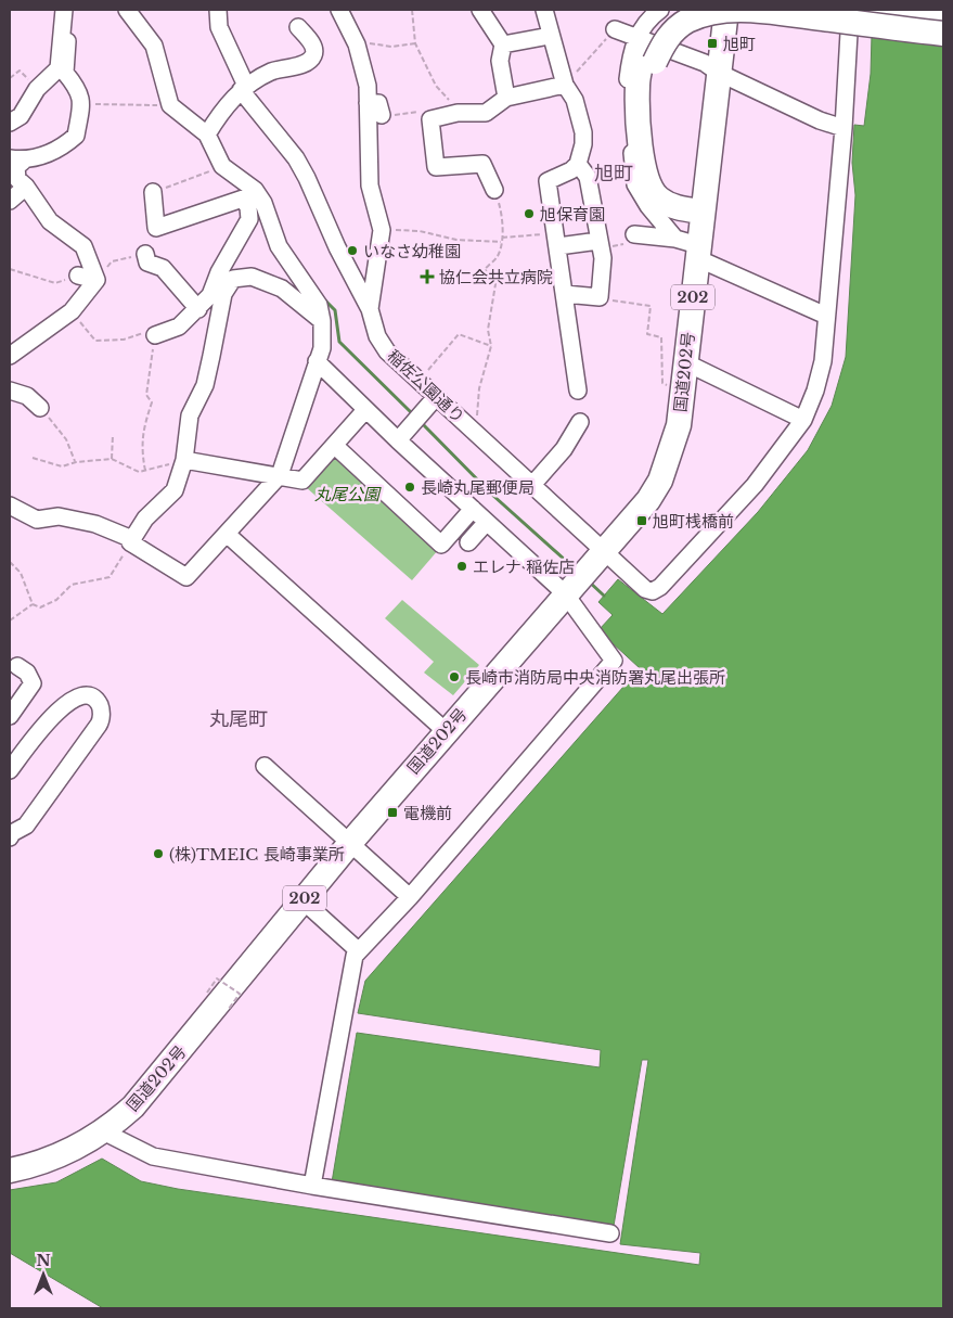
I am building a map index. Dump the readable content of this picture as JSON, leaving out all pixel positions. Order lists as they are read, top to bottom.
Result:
{
  "streets": {
    "highway": ["202", "国道202号"],
    "street": ["稲佐公園通り"]
  },
  "crossings": [
    ["国道202号", "稲佐公園通り"]
  ],
  "districts": ["旭町", "丸尾町"],
  "parks": ["丸尾公園"],
  "places": {
    "transit": ["旭町", "旭町桟橋前", "電機前"],
    "other": [
      "旭保育園",
      "いなさ幼稚園",
      "長崎丸尾郵便局",
      "エレナ 稲佐店",
      "長崎市消防局中央消防署丸尾出張所",
      "(株)TMEIC 長崎事業所"
    ],
    "health": ["協仁会共立病院"]
  },
  "north": "top"
}
